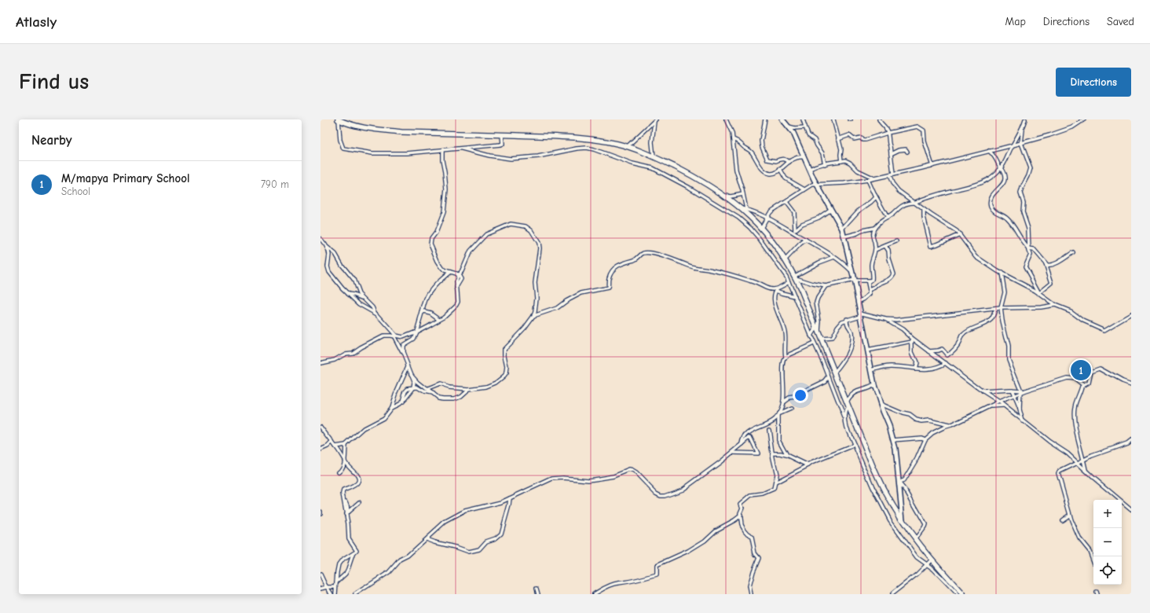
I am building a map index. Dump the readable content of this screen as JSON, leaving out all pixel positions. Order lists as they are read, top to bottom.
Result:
{
  "page": {
    "header": "Atlasly",
    "nav": ["Map", "Directions", "Saved"],
    "buttons": "Directions",
    "title": "Find us",
    "heading": "Nearby",
    "list": [
      {
        "mark": "1",
        "name": "M/mapya Primary School",
        "note": "School",
        "value": "790 m"
      }
    ],
    "pins": "1",
    "map_buttons": ["+", "−"]
  }
}
